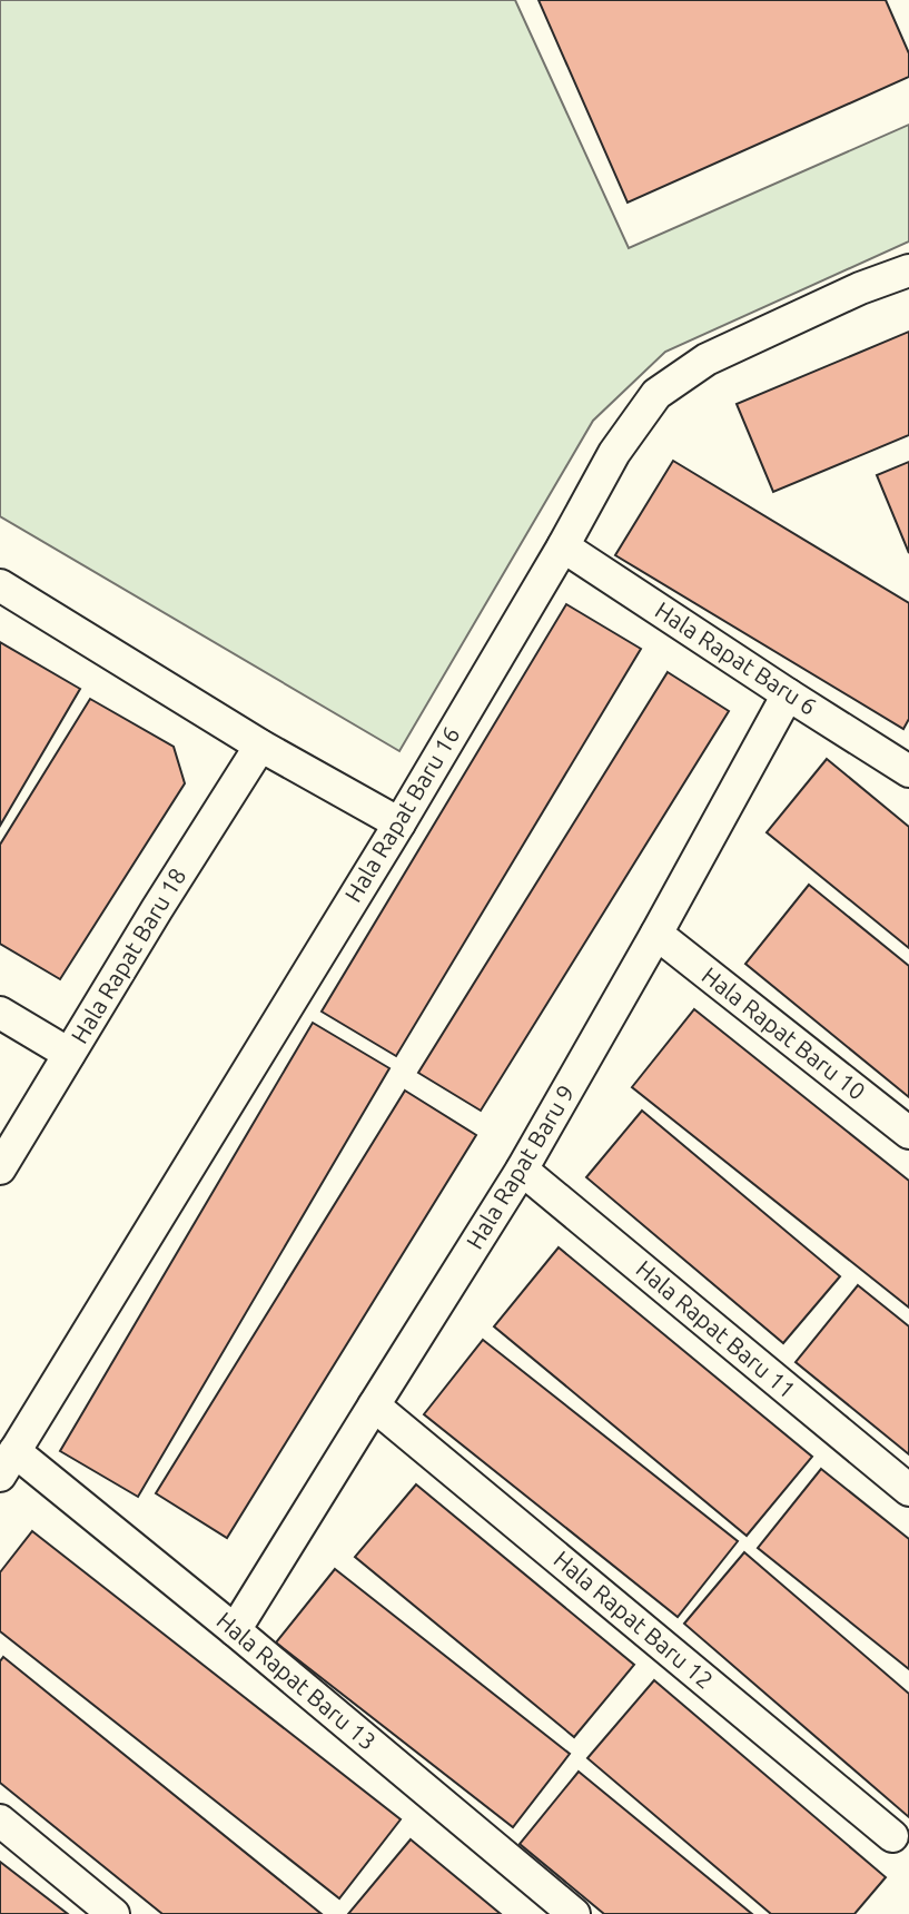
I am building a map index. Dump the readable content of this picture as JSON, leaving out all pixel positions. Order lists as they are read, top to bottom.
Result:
{
  "streets": {
    "street": [
      "Hala Rapat Baru 6",
      "Hala Rapat Baru 16",
      "Hala Rapat Baru 18",
      "Hala Rapat Baru 10",
      "Hala Rapat Baru 9",
      "Hala Rapat Baru 11",
      "Hala Rapat Baru 12",
      "Hala Rapat Baru 13"
    ]
  },
  "crossings": [
    ["Hala Rapat Baru 6", "Hala Rapat Baru 16"],
    ["Hala Rapat Baru 6", "Hala Rapat Baru 9"],
    ["Hala Rapat Baru 16", "Hala Rapat Baru 13"],
    ["Hala Rapat Baru 10", "Hala Rapat Baru 9"],
    ["Hala Rapat Baru 9", "Hala Rapat Baru 11"],
    ["Hala Rapat Baru 9", "Hala Rapat Baru 12"],
    ["Hala Rapat Baru 9", "Hala Rapat Baru 13"]
  ]
}
